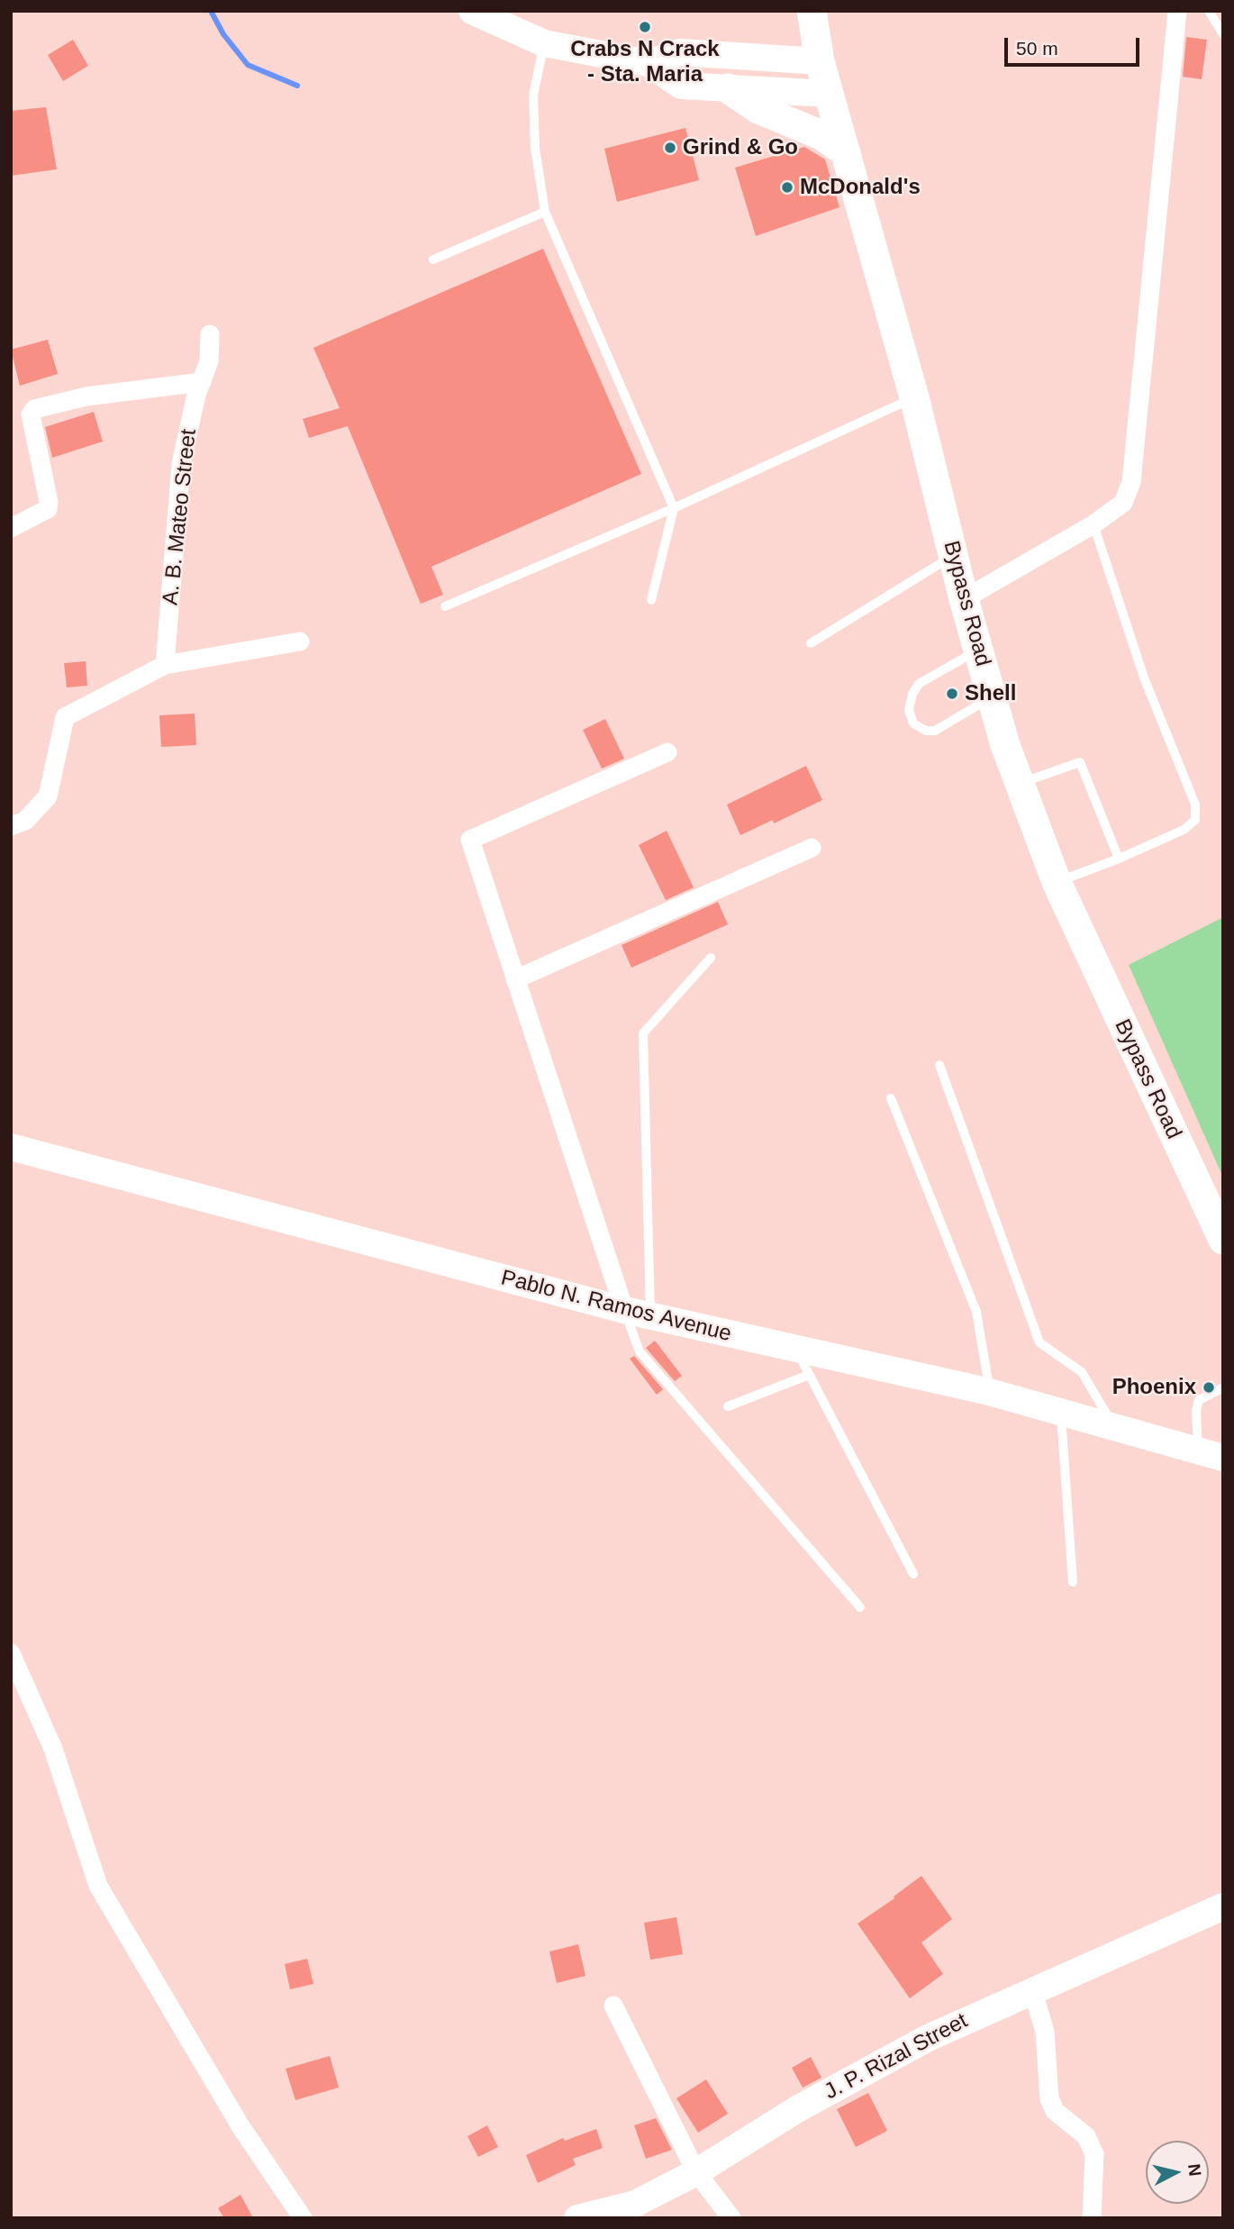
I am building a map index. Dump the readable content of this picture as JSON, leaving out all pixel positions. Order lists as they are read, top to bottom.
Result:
{
  "streets": {
    "main road": ["Bypass Road", "Pablo N. Ramos Avenue", "J. P. Rizal Street"],
    "street": ["A. B. Mateo Street"]
  },
  "places": [
    "Crabs N Crack - Sta. Maria",
    "Grind & Go",
    "McDonald's",
    "Shell",
    "Phoenix"
  ],
  "scale_bar": "50 m",
  "north": "right"
}
